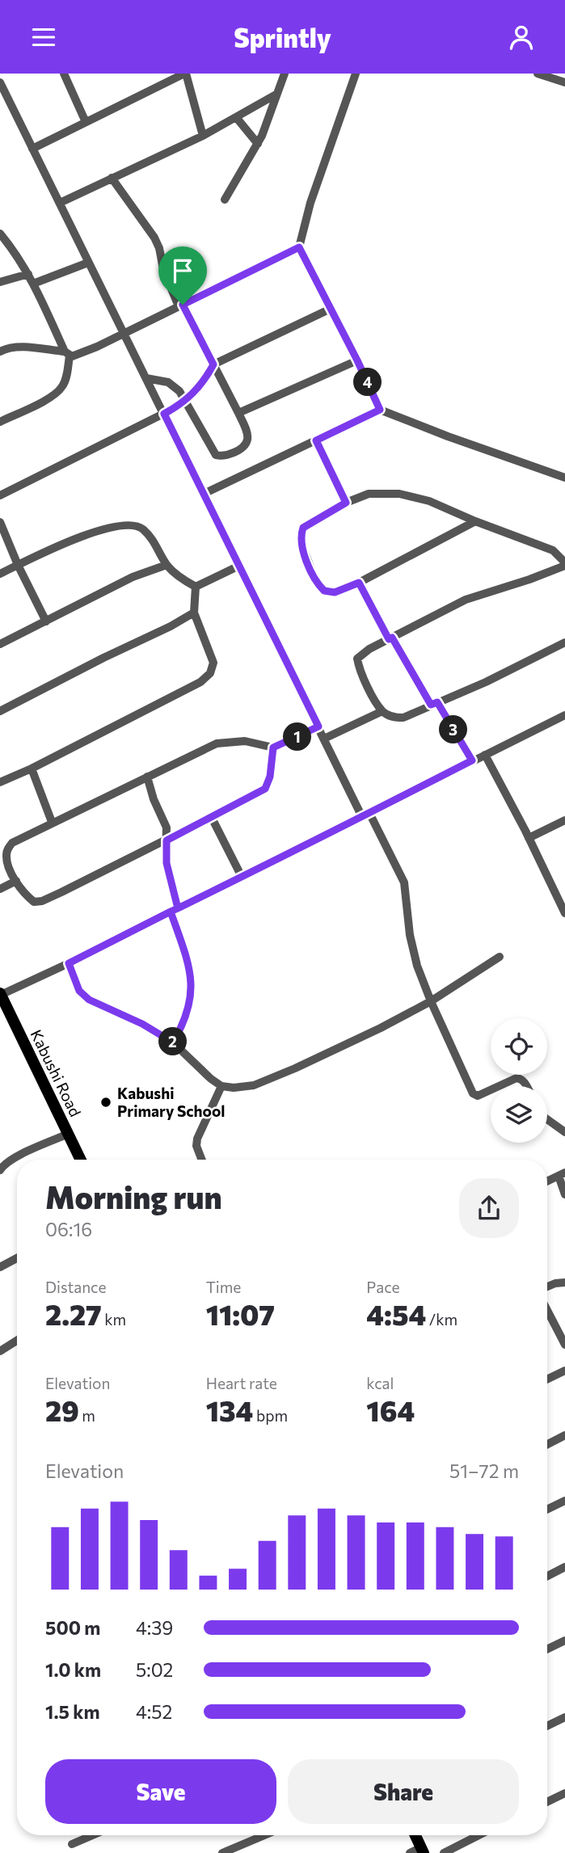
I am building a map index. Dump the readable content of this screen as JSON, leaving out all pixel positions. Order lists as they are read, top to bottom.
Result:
{
  "streets": {
    "main road": ["Kabushi Road"]
  },
  "places": ["Kabushi Primary School"],
  "page": {
    "header": "Sprintly",
    "pins": [
      "4",
      "3",
      "1",
      "2"
    ],
    "heading": ["Morning run", "06:16"],
    "stats": [
      ["Distance", "2.27 km"],
      ["Time", "11:07"],
      ["Pace", "4:54 /km"],
      ["Elevation", "29 m"],
      ["Heart rate", "134 bpm"],
      ["kcal", "164"]
    ],
    "chart": ["Elevation", "51–72 m"],
    "list": [
      {
        "name": "500 m",
        "note": "4:39"
      },
      {
        "name": "1.0 km",
        "note": "5:02"
      },
      {
        "name": "1.5 km",
        "note": "4:52"
      }
    ],
    "buttons": ["Save", "Share"]
  }
}
